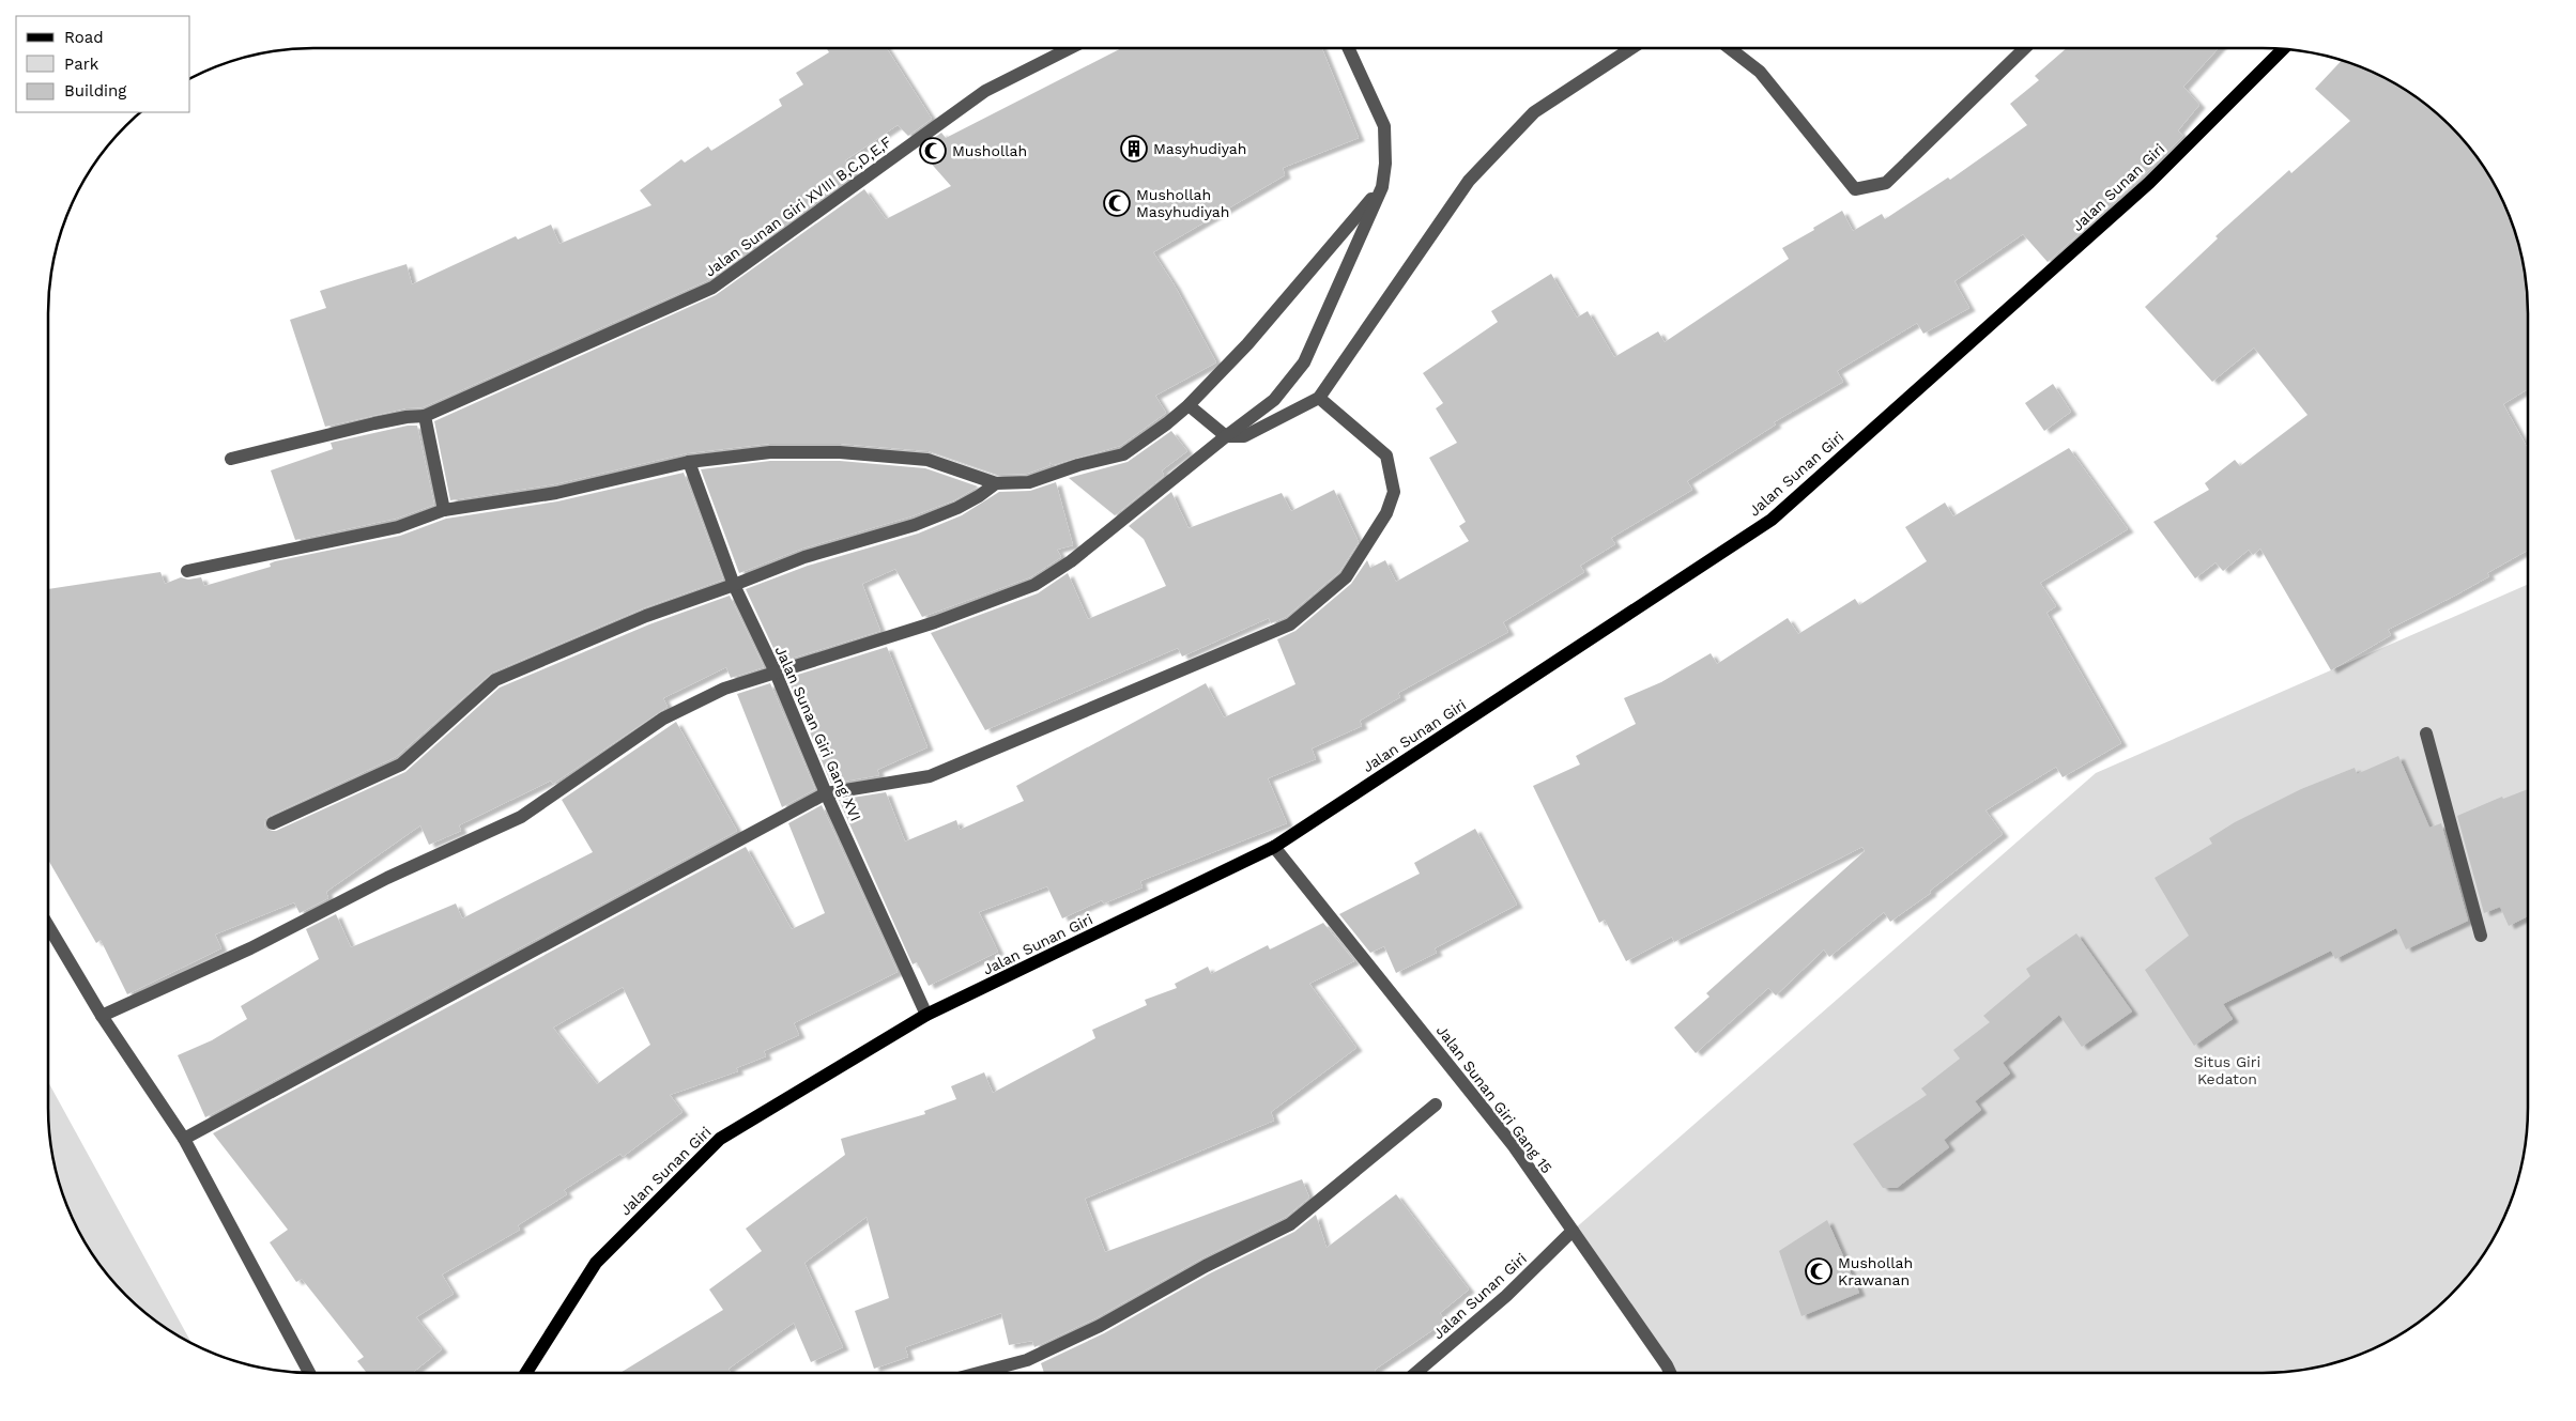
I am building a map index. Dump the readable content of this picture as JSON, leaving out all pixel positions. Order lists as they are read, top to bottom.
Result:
{
  "streets": {
    "main road": ["Jalan Sunan Giri"],
    "street": ["Jalan Sunan Giri XVIII B,C,D,E,F", "Jalan Sunan Giri Gang XVI", "Jalan Sunan Giri Gang 15"]
  },
  "crossings": [
    ["Jalan Sunan Giri", "Jalan Sunan Giri Gang XVI"],
    ["Jalan Sunan Giri", "Jalan Sunan Giri Gang 15"]
  ],
  "parks": ["Situs Giri Kedaton"],
  "places": {
    "building": ["Masyhudiyah"],
    "mosque": ["Mushollah", "Mushollah Masyhudiyah", "Mushollah Krawanan"]
  },
  "legend": ["Road", "Park", "Building"]
}
